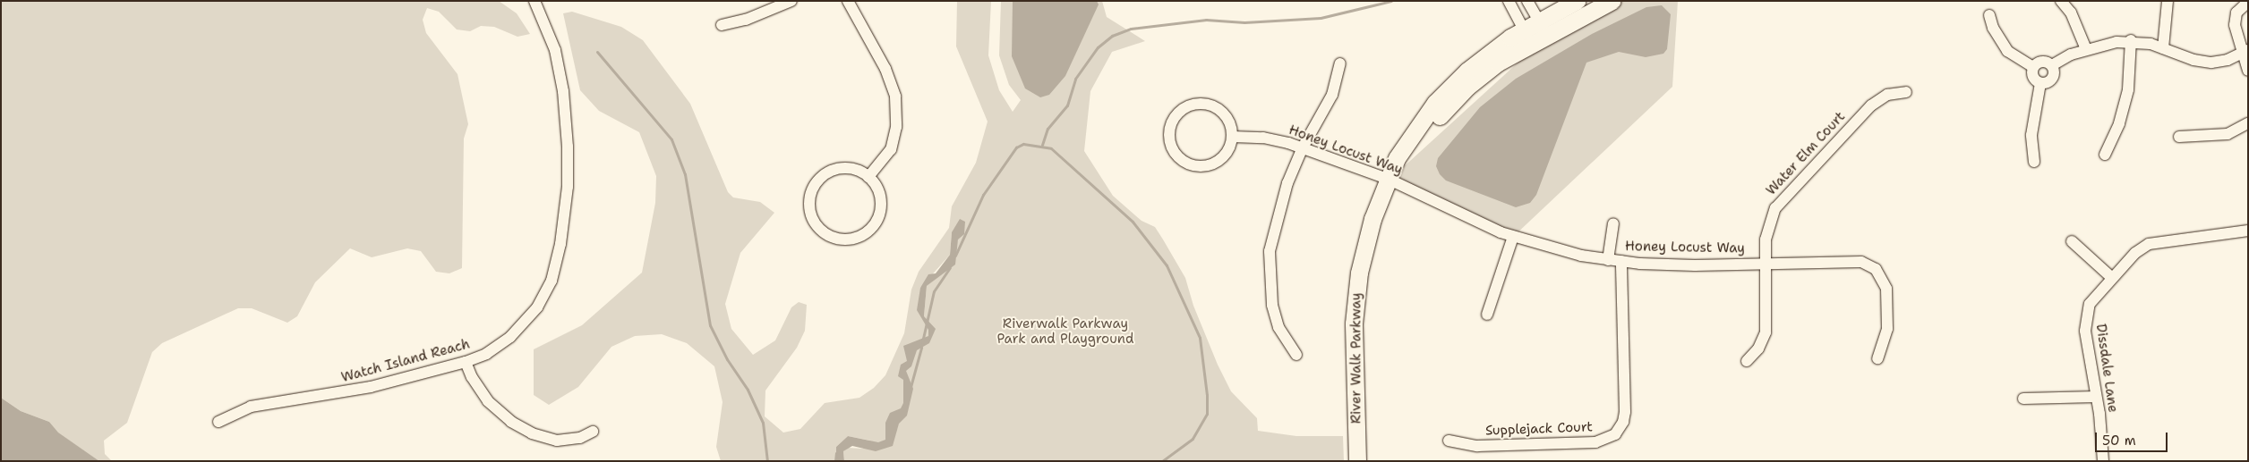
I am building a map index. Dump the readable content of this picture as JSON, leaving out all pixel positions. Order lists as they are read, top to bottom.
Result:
{
  "streets": {
    "street": [
      "Honey Locust Way",
      "Water Elm Court",
      "River Walk Parkway",
      "Watch Island Reach",
      "Dissdale Lane",
      "Supplejack Court"
    ]
  },
  "crossings": [
    ["Honey Locust Way", "Water Elm Court"],
    ["Honey Locust Way", "River Walk Parkway"],
    ["Honey Locust Way", "Supplejack Court"]
  ],
  "parks": ["Riverwalk Parkway Park and Playground"],
  "scale_bar": "50 m"
}
